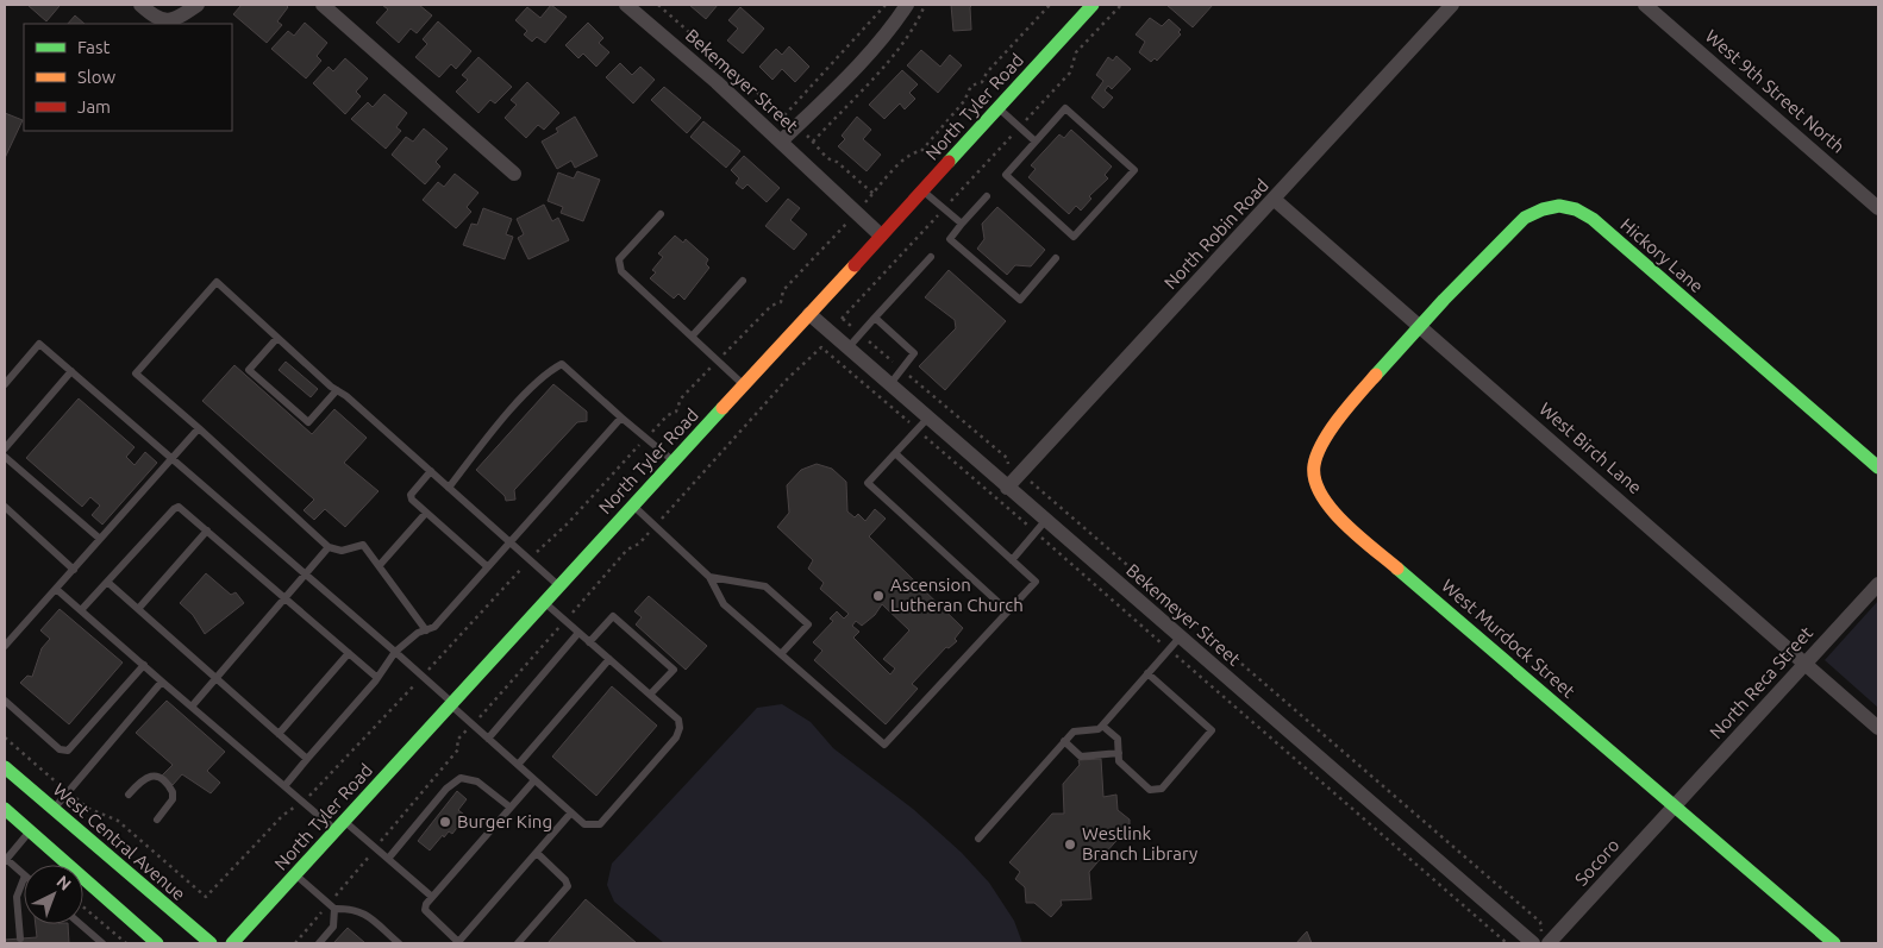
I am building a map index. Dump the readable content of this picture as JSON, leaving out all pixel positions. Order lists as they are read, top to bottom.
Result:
{
  "streets": {
    "main road": [
      "North Tyler Road",
      "Hickory Lane",
      "West Murdock Street",
      "West Central Avenue"
    ],
    "street": [
      "Bekemeyer Street",
      "West 9th Street North",
      "North Robin Road",
      "West Birch Lane",
      "North Reca Street",
      "Socoro"
    ]
  },
  "crossings": [
    ["Bekemeyer Street", "North Tyler Road"],
    ["Bekemeyer Street", "North Robin Road"],
    ["North Robin Road", "West Birch Lane"],
    ["Hickory Lane", "West Birch Lane"],
    ["Hickory Lane", "West Murdock Street"],
    ["West Birch Lane", "West Murdock Street"],
    ["West Birch Lane", "North Reca Street"],
    ["West Murdock Street", "North Reca Street"],
    ["West Murdock Street", "Socoro"],
    ["North Reca Street", "Socoro"]
  ],
  "places": ["Ascension Lutheran Church", "Burger King", "Westlink Branch Library"],
  "legend": ["Fast", "Slow", "Jam"],
  "north": "top right"
}
